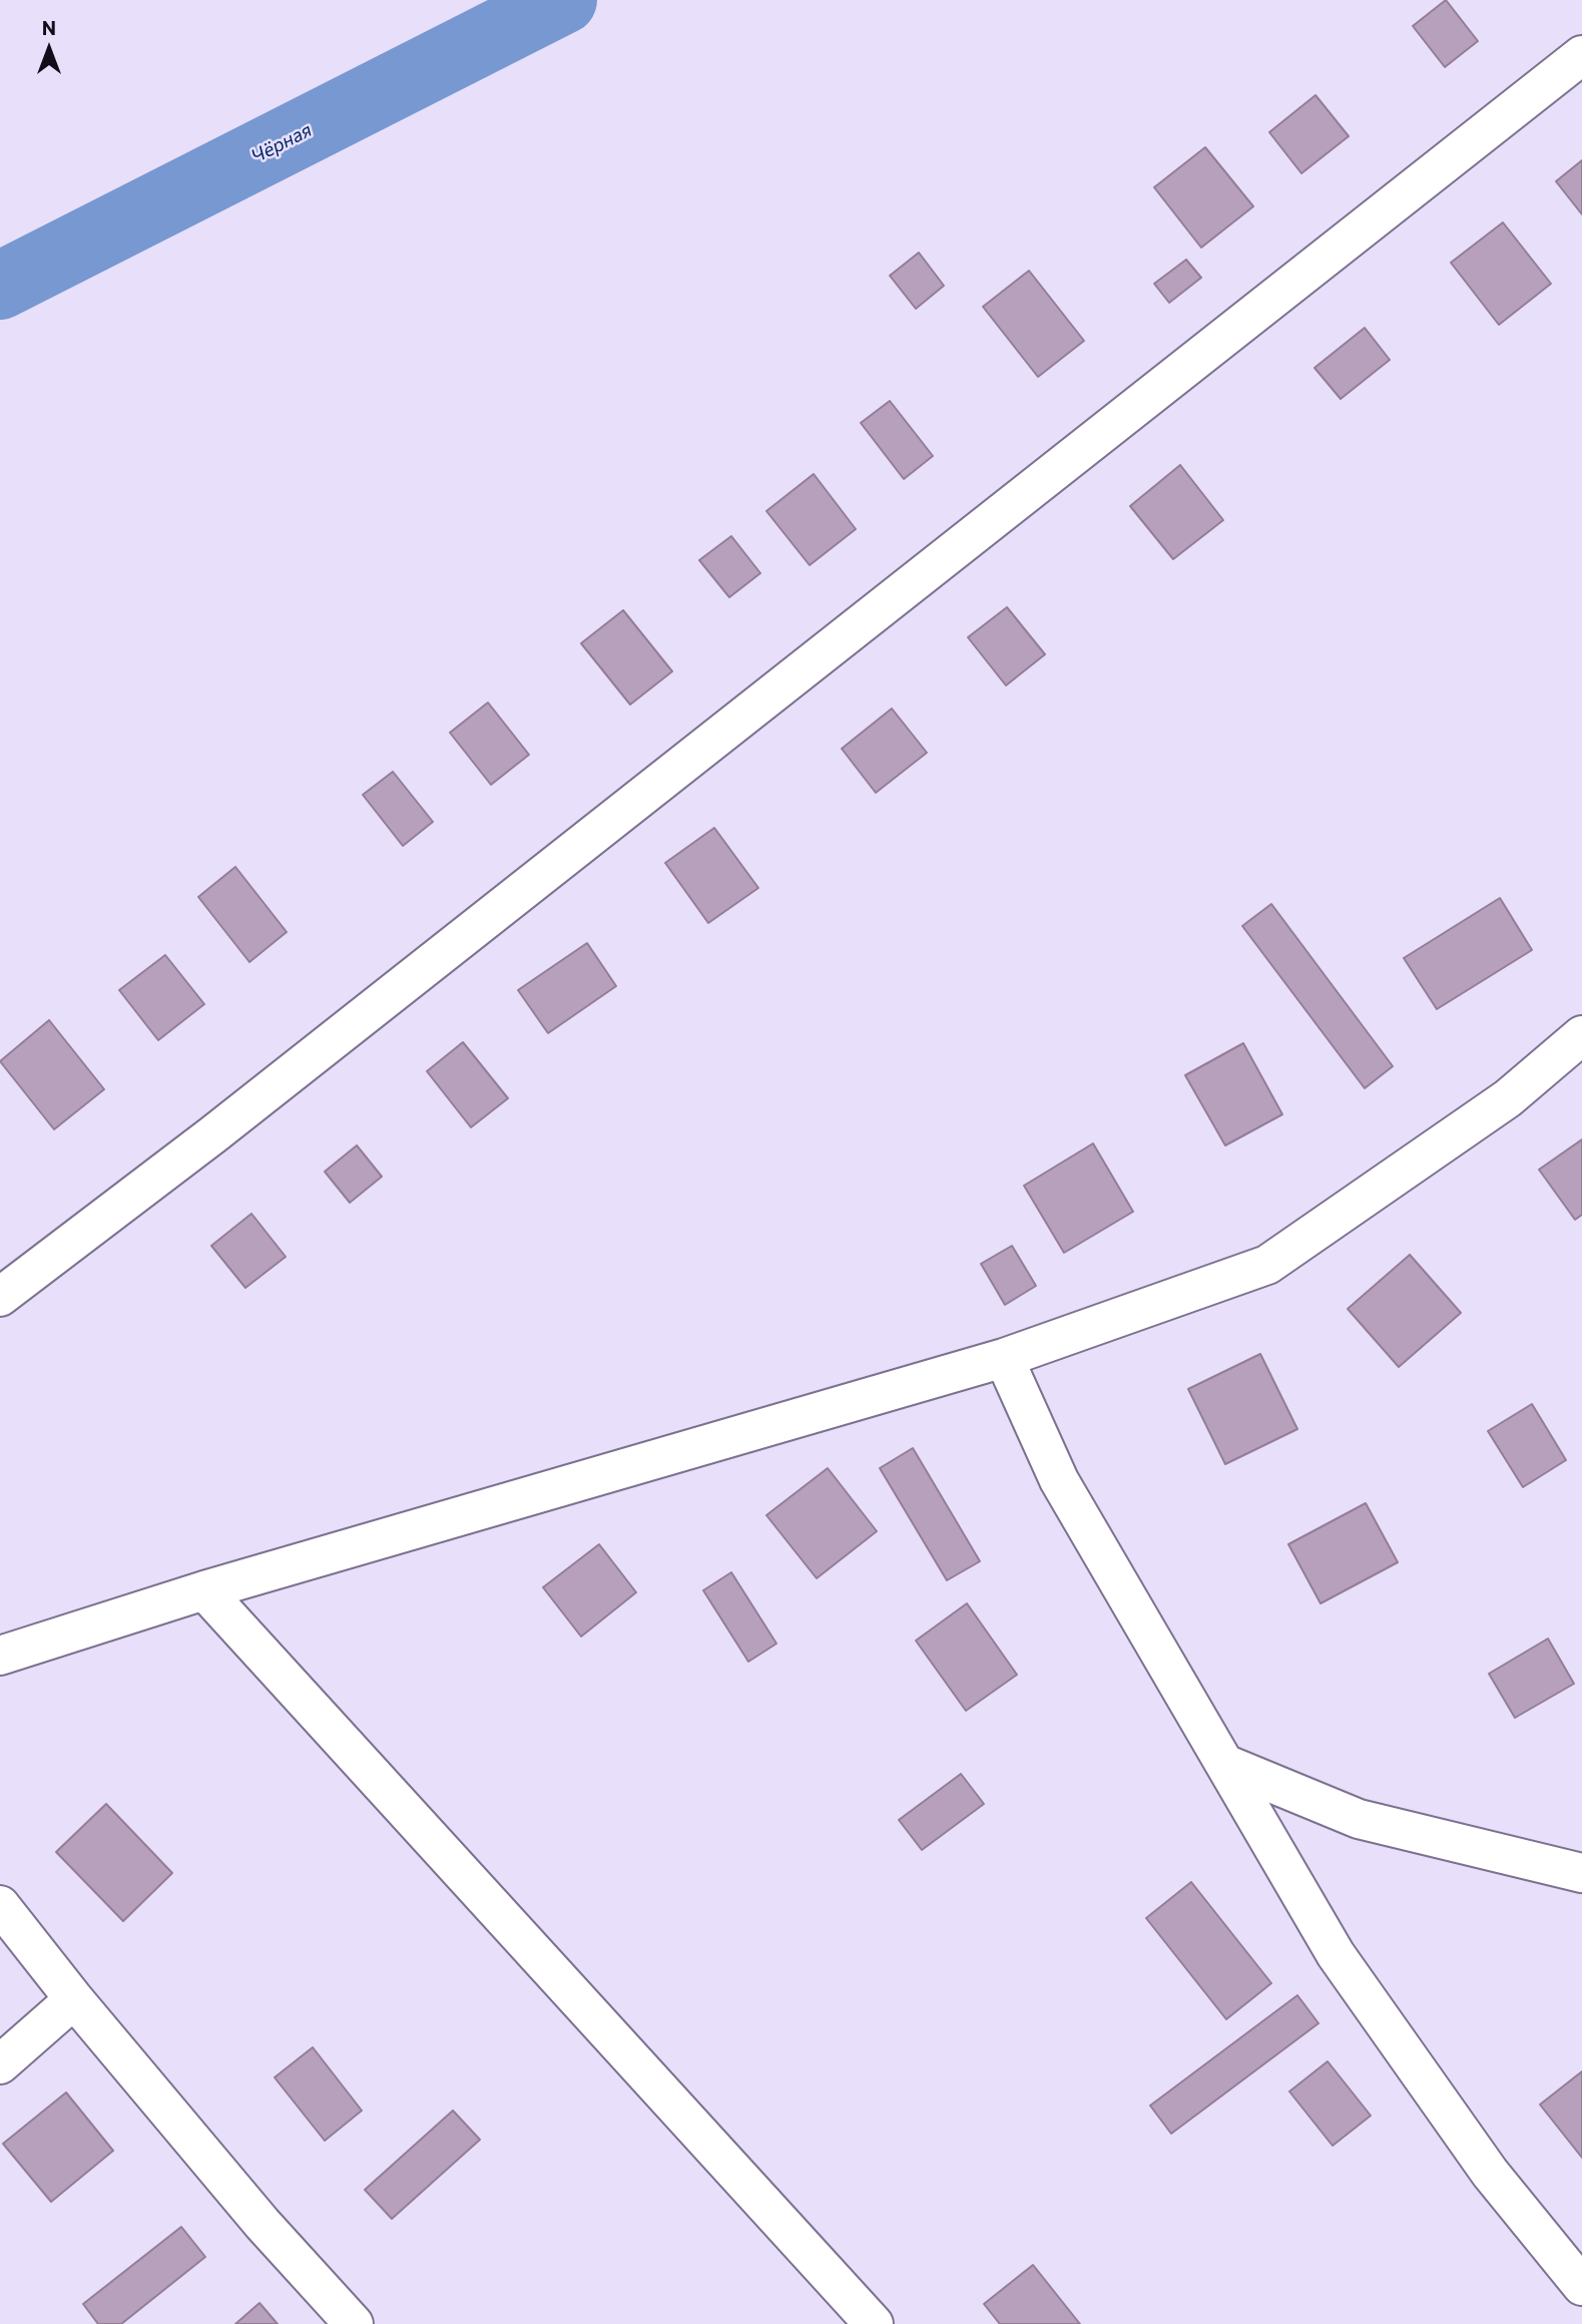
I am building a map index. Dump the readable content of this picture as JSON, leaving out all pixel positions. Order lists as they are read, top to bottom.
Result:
{
  "water": ["Чёрная"],
  "north": "top"
}
